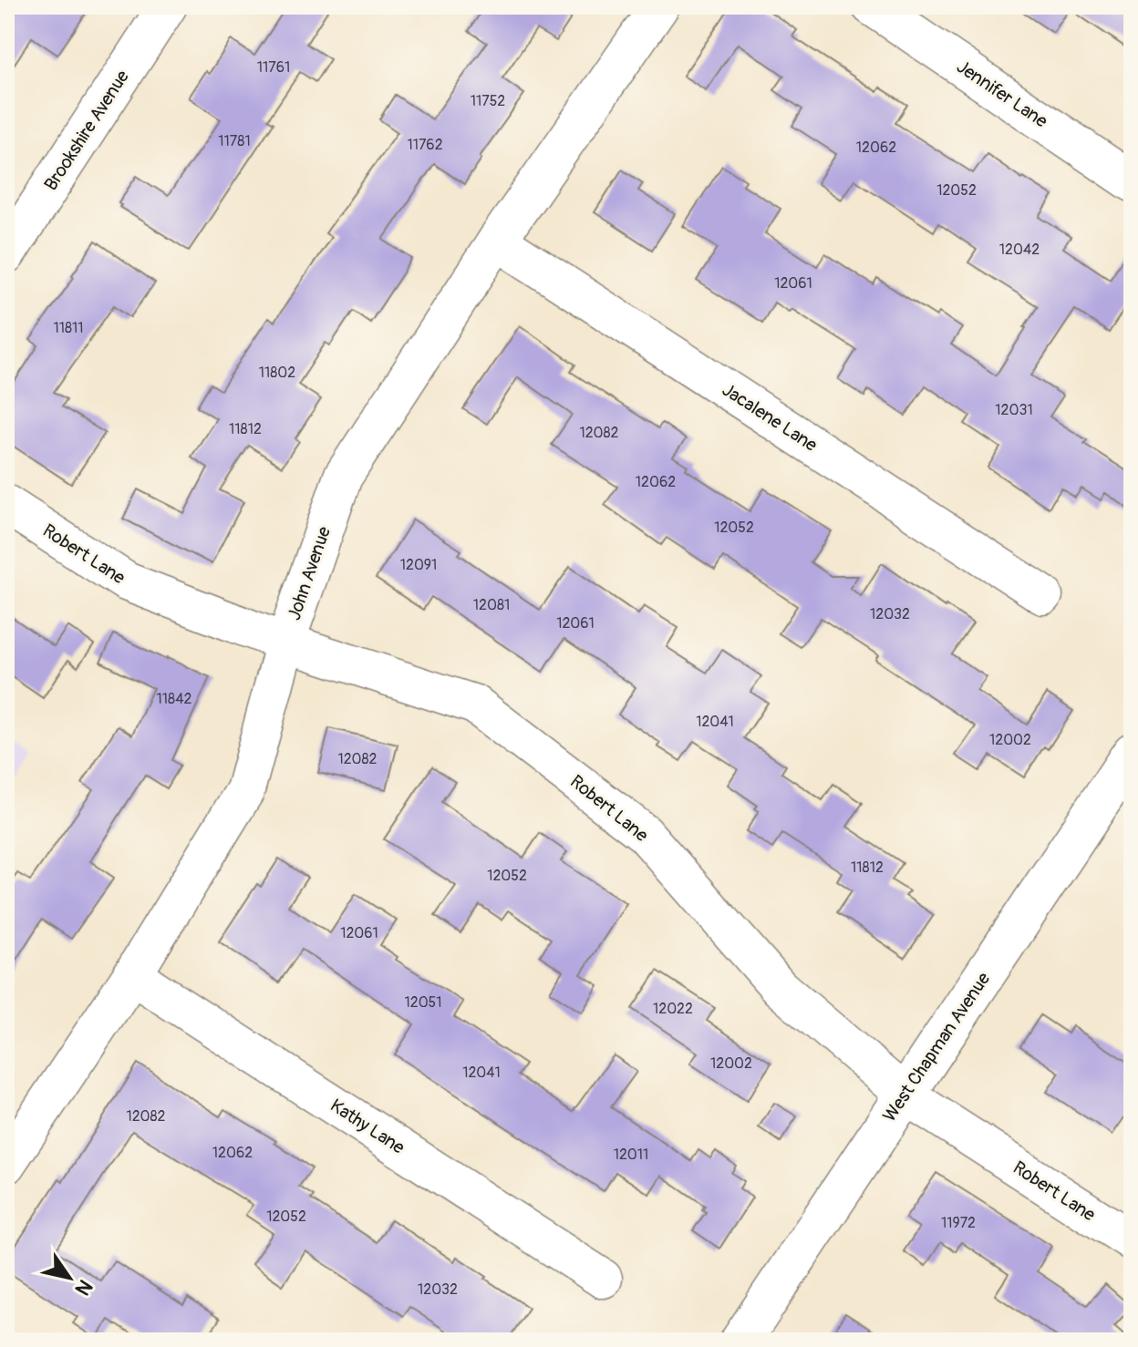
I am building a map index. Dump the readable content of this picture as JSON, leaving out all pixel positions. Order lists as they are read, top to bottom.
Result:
{
  "streets": {
    "main road": ["West Chapman Avenue"],
    "street": [
      "Jennifer Lane",
      "Brookshire Avenue",
      "Jacalene Lane",
      "Robert Lane",
      "John Avenue",
      "Kathy Lane"
    ]
  },
  "crossings": [
    ["Jacalene Lane", "John Avenue"],
    ["Robert Lane", "John Avenue"],
    ["Robert Lane", "West Chapman Avenue"],
    ["John Avenue", "Kathy Lane"]
  ],
  "house_numbers": [
    "11761",
    "11752",
    "11781",
    "11762",
    "12062",
    "12052",
    "12042",
    "12061",
    "11811",
    "11802",
    "12031",
    "11812",
    "12082",
    "12062",
    "12052",
    "12091",
    "12081",
    "12032",
    "12061",
    "11842",
    "12041",
    "12002",
    "12082",
    "11812",
    "12052",
    "12061",
    "12051",
    "12022",
    "12002",
    "12041",
    "12082",
    "12062",
    "12011",
    "12052",
    "11972",
    "12032"
  ],
  "north": "bottom right"
}
